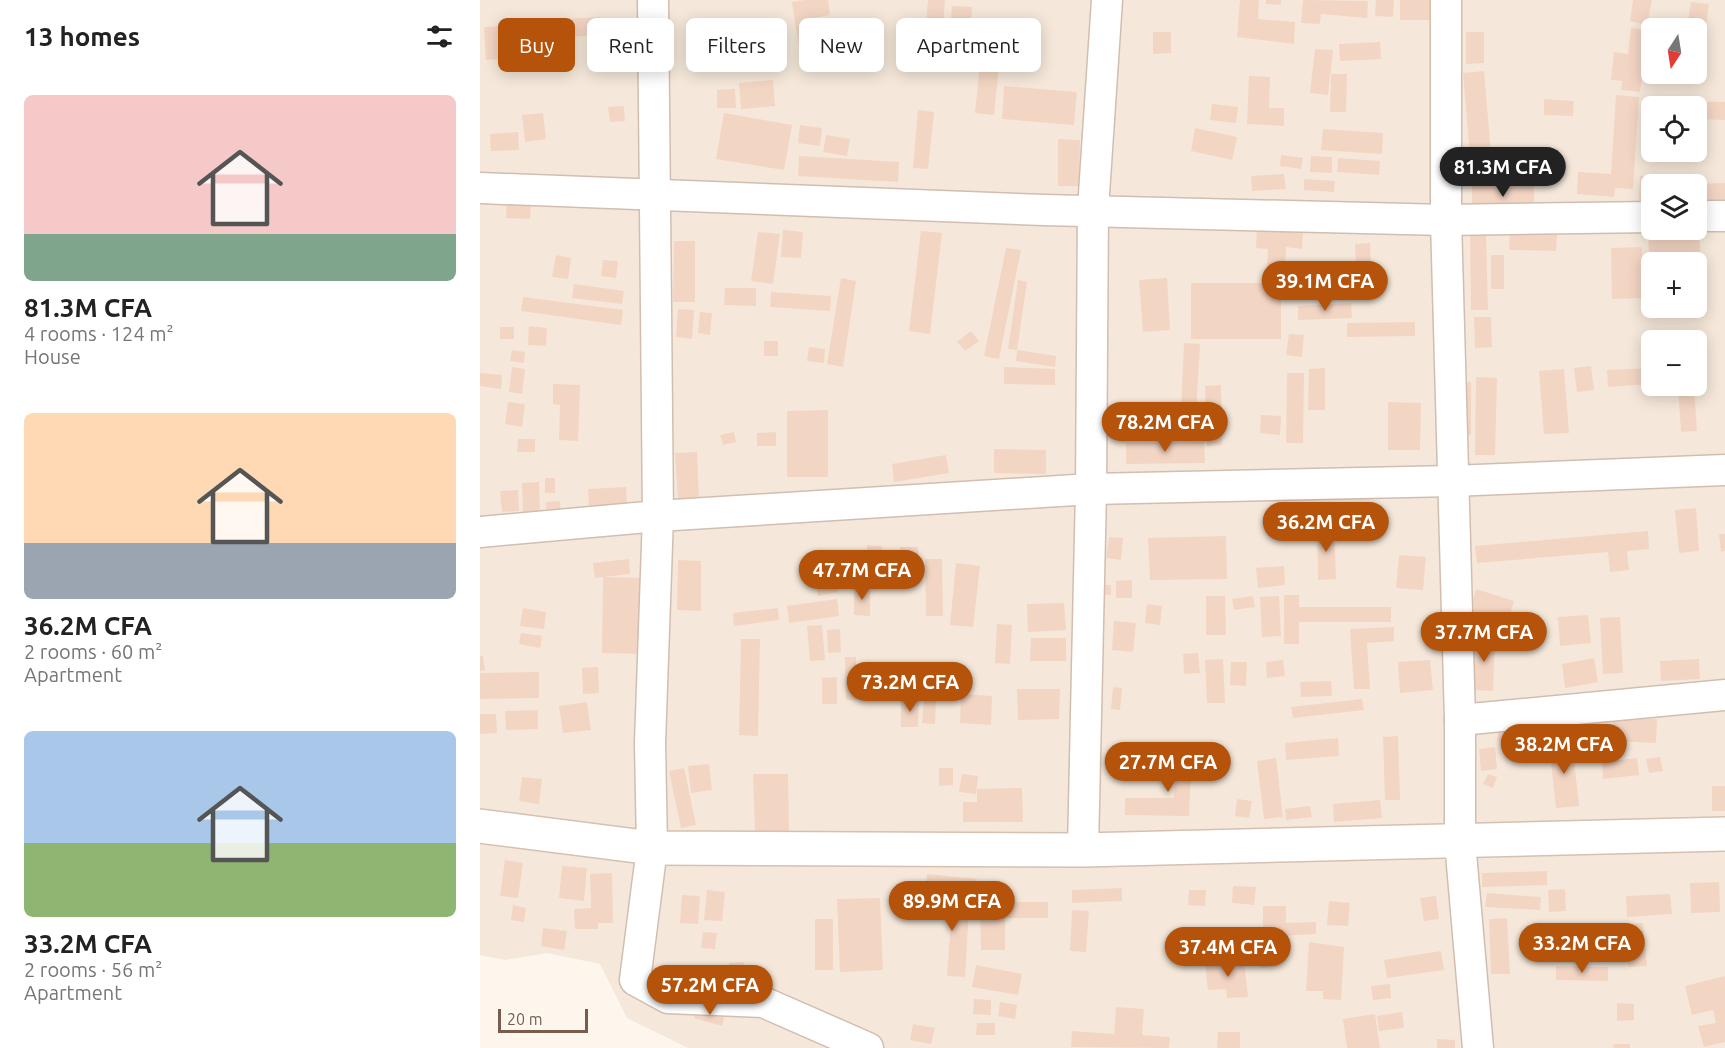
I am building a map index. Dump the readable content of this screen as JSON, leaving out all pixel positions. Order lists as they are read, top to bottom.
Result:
{
  "scale_bar": "20 m",
  "north": "bottom",
  "page": {
    "heading": "13 homes",
    "map_buttons": ["+", "−"],
    "chip": [
      "Buy",
      "Rent",
      "Filters",
      "New",
      "Apartment"
    ],
    "list": [
      {
        "name": "81.3M CFA",
        "note": "4 rooms · 124 m² · House"
      },
      {
        "name": "36.2M CFA",
        "note": "2 rooms · 60 m² · Apartment"
      },
      {
        "name": "33.2M CFA",
        "note": "2 rooms · 56 m² · Apartment"
      }
    ],
    "price": [
      "81.3M CFA",
      "39.1M CFA",
      "78.2M CFA",
      "36.2M CFA",
      "47.7M CFA",
      "37.7M CFA",
      "73.2M CFA",
      "38.2M CFA",
      "27.7M CFA",
      "89.9M CFA",
      "33.2M CFA",
      "37.4M CFA",
      "57.2M CFA"
    ],
    "scale": "20 m"
  }
}
